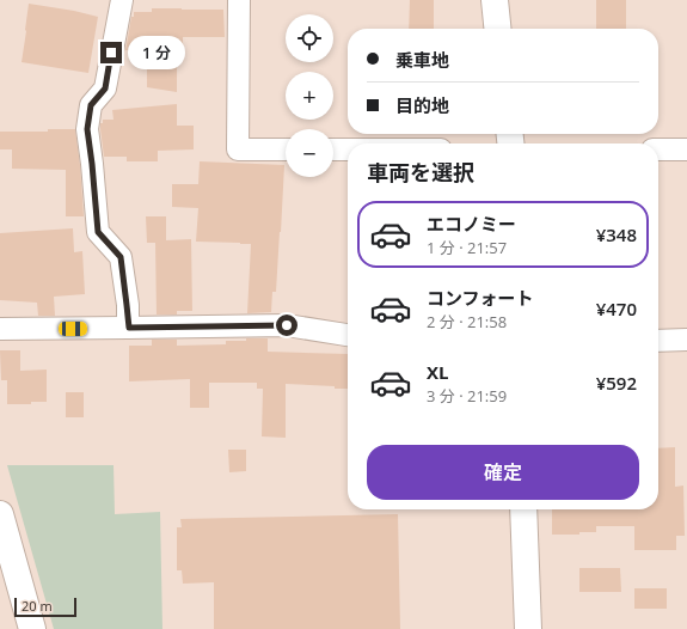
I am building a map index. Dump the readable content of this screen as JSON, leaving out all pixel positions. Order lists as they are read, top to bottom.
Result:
{
  "scale_bar": "20 m",
  "page": {
    "map_buttons": ["+", "−"],
    "banner": ["乗車地", "目的地"],
    "bubble": "1 分",
    "heading": "車両を選択",
    "list": [
      {
        "name": "エコノミー",
        "note": "1 分 · 21:57",
        "value": "¥348"
      },
      {
        "name": "コンフォート",
        "note": "2 分 · 21:58",
        "value": "¥470"
      },
      {
        "name": "XL",
        "note": "3 分 · 21:59",
        "value": "¥592"
      }
    ],
    "buttons": "確定",
    "scale": "20 m"
  }
}
